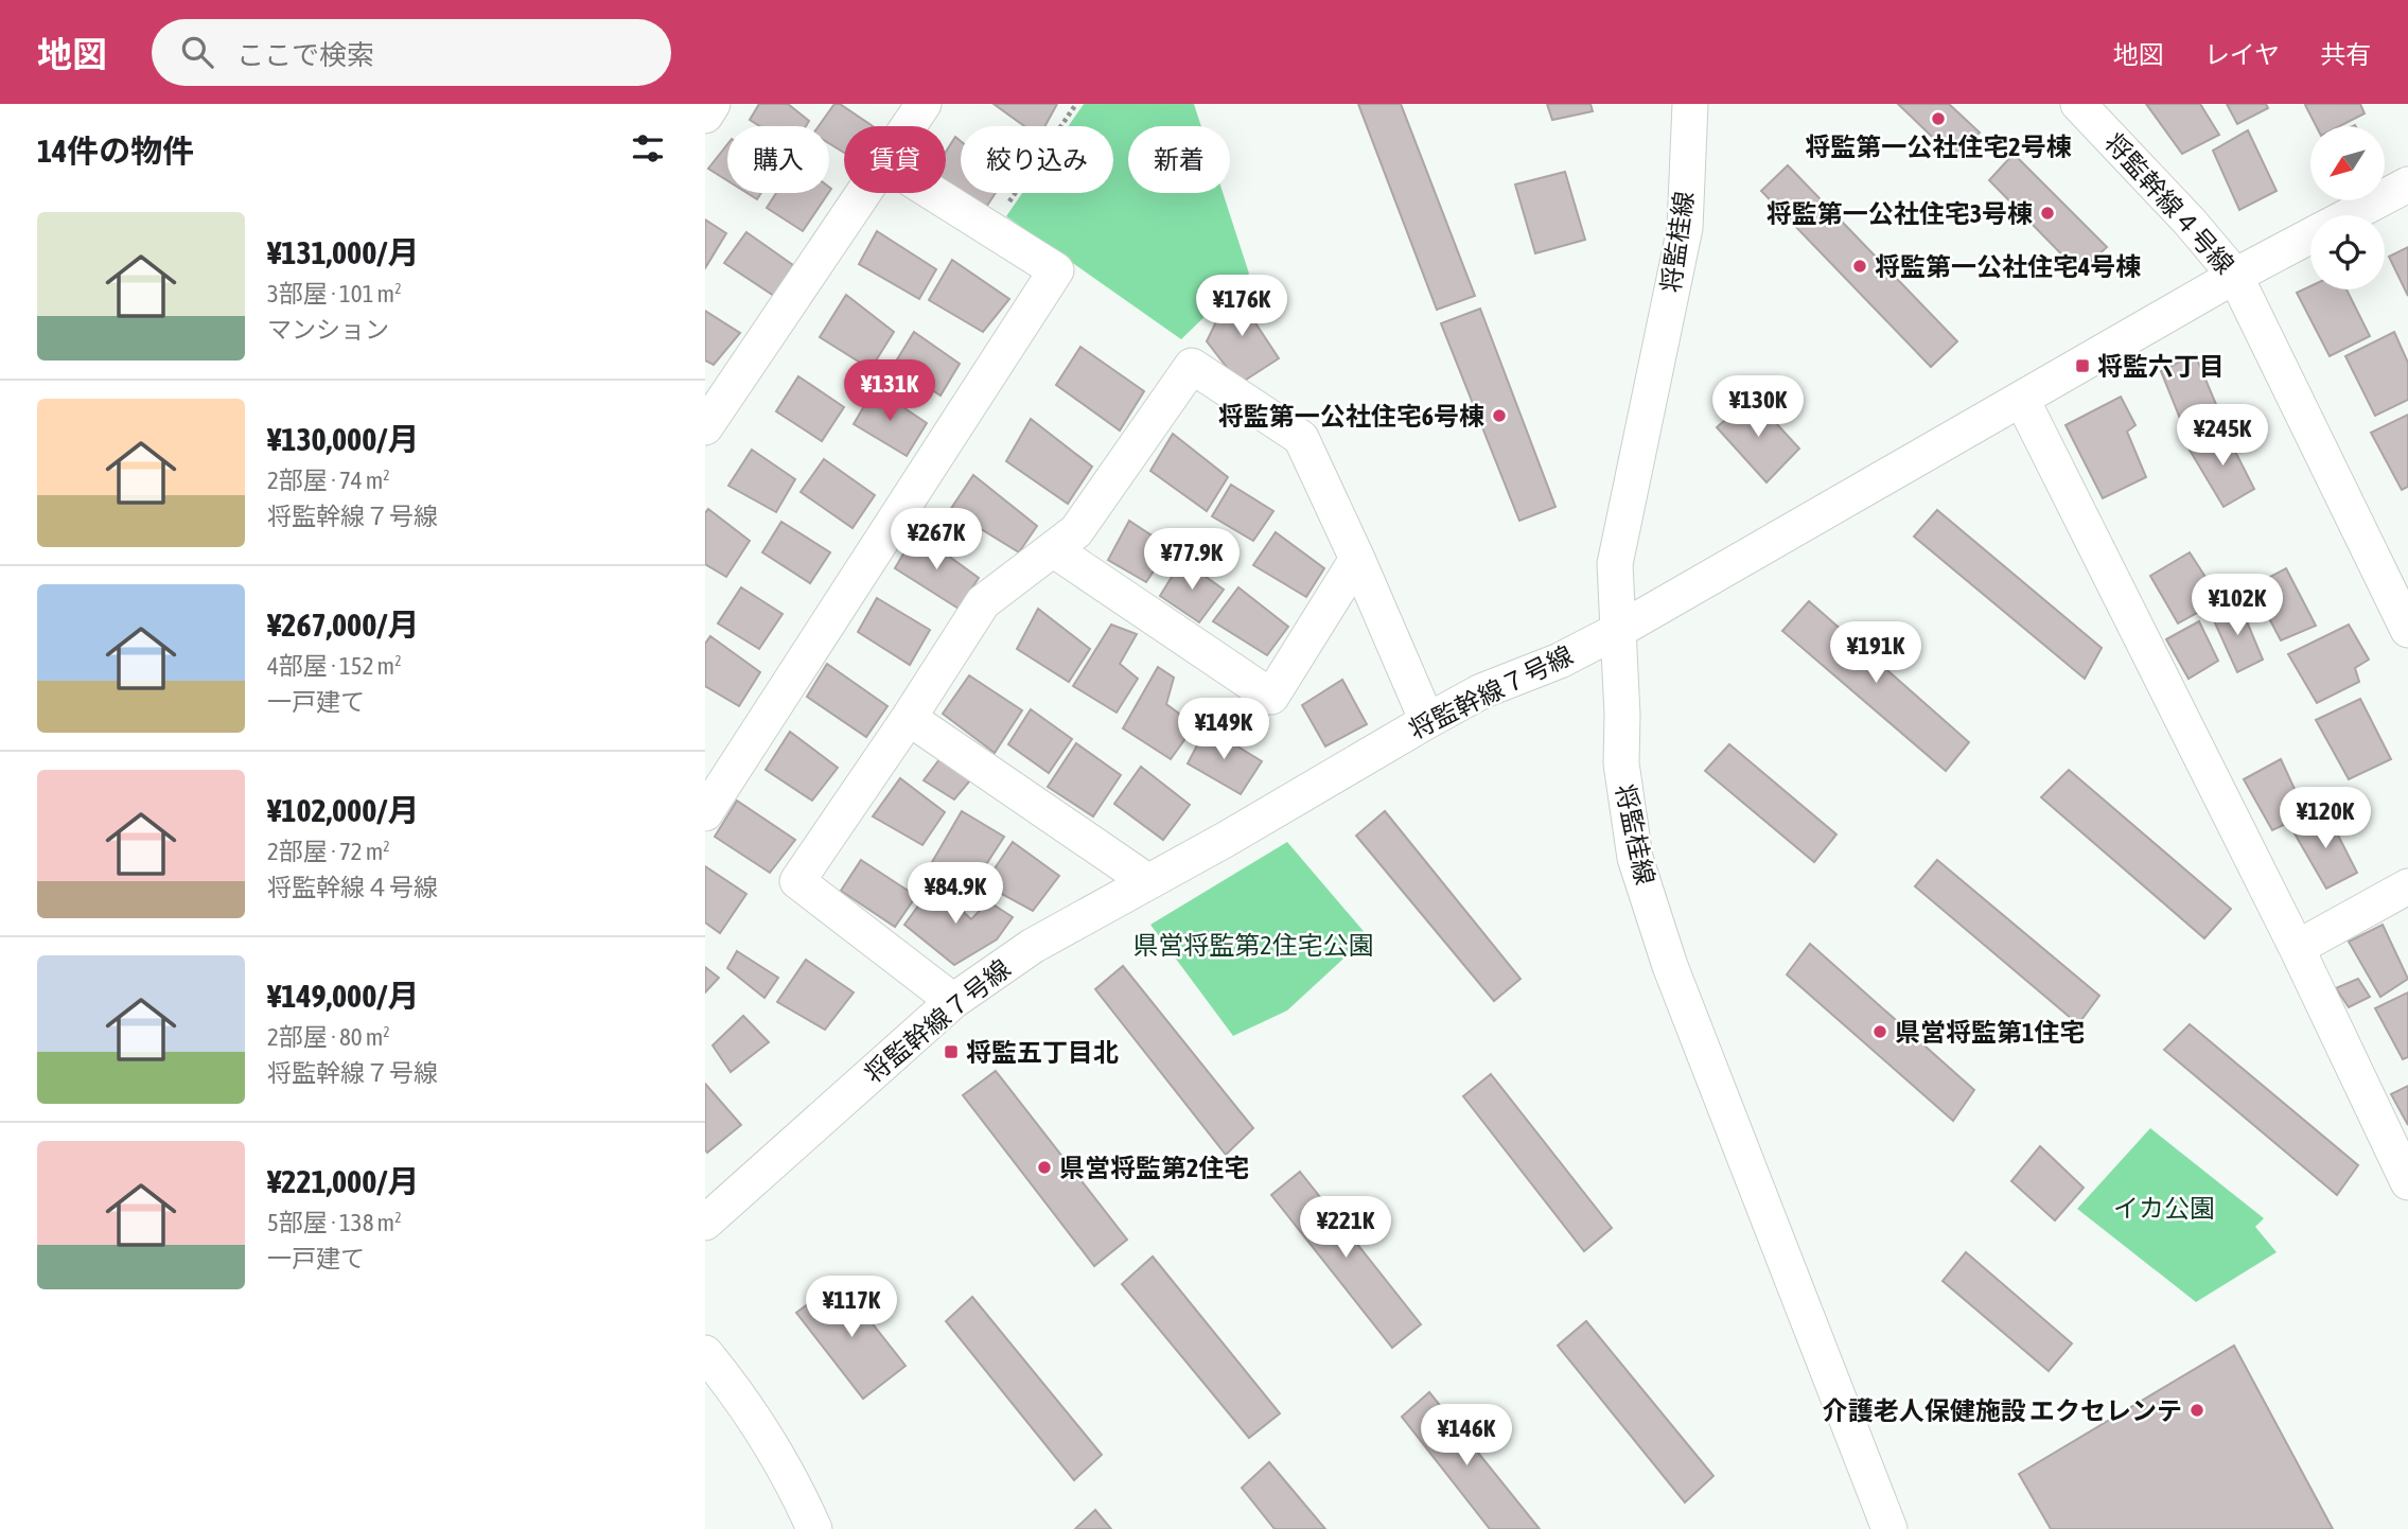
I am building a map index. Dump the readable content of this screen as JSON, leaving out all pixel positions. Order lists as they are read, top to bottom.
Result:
{
  "streets": {
    "street": ["将監幹線４号線", "将監桂線", "将監幹線７号線"]
  },
  "crossings": [
    ["将監幹線４号線", "将監幹線７号線"],
    ["将監桂線", "将監幹線７号線"]
  ],
  "parks": ["県営将監第2住宅公園", "イカ公園"],
  "places": {
    "other": [
      "将監第一公社住宅2号棟",
      "将監第一公社住宅3号棟",
      "将監第一公社住宅4号棟",
      "将監第一公社住宅6号棟",
      "県営将監第1住宅",
      "県営将監第2住宅",
      "介護老人保健施設 エクセレンテ"
    ],
    "transit": ["将監六丁目", "将監五丁目北"]
  },
  "north": "bottom left",
  "page": {
    "header": "地図",
    "search": "ここで検索",
    "nav": ["地図", "レイヤ", "共有"],
    "heading": "14件の物件",
    "chip": [
      "購入",
      "賃貸",
      "絞り込み",
      "新着"
    ],
    "list": [
      {
        "name": "¥131,000/月",
        "note": "3部屋 · 101 m² · マンション"
      },
      {
        "name": "¥130,000/月",
        "note": "2部屋 · 74 m² · 将監幹線７号線"
      },
      {
        "name": "¥267,000/月",
        "note": "4部屋 · 152 m² · 一戸建て"
      },
      {
        "name": "¥102,000/月",
        "note": "2部屋 · 72 m² · 将監幹線４号線"
      },
      {
        "name": "¥149,000/月",
        "note": "2部屋 · 80 m² · 将監幹線７号線"
      },
      {
        "name": "¥221,000/月",
        "note": "5部屋 · 138 m² · 一戸建て"
      }
    ],
    "price": [
      "¥176K",
      "¥131K",
      "¥130K",
      "¥245K",
      "¥267K",
      "¥77.9K",
      "¥102K",
      "¥191K",
      "¥149K",
      "¥120K",
      "¥84.9K",
      "¥221K",
      "¥117K",
      "¥146K"
    ]
  }
}
